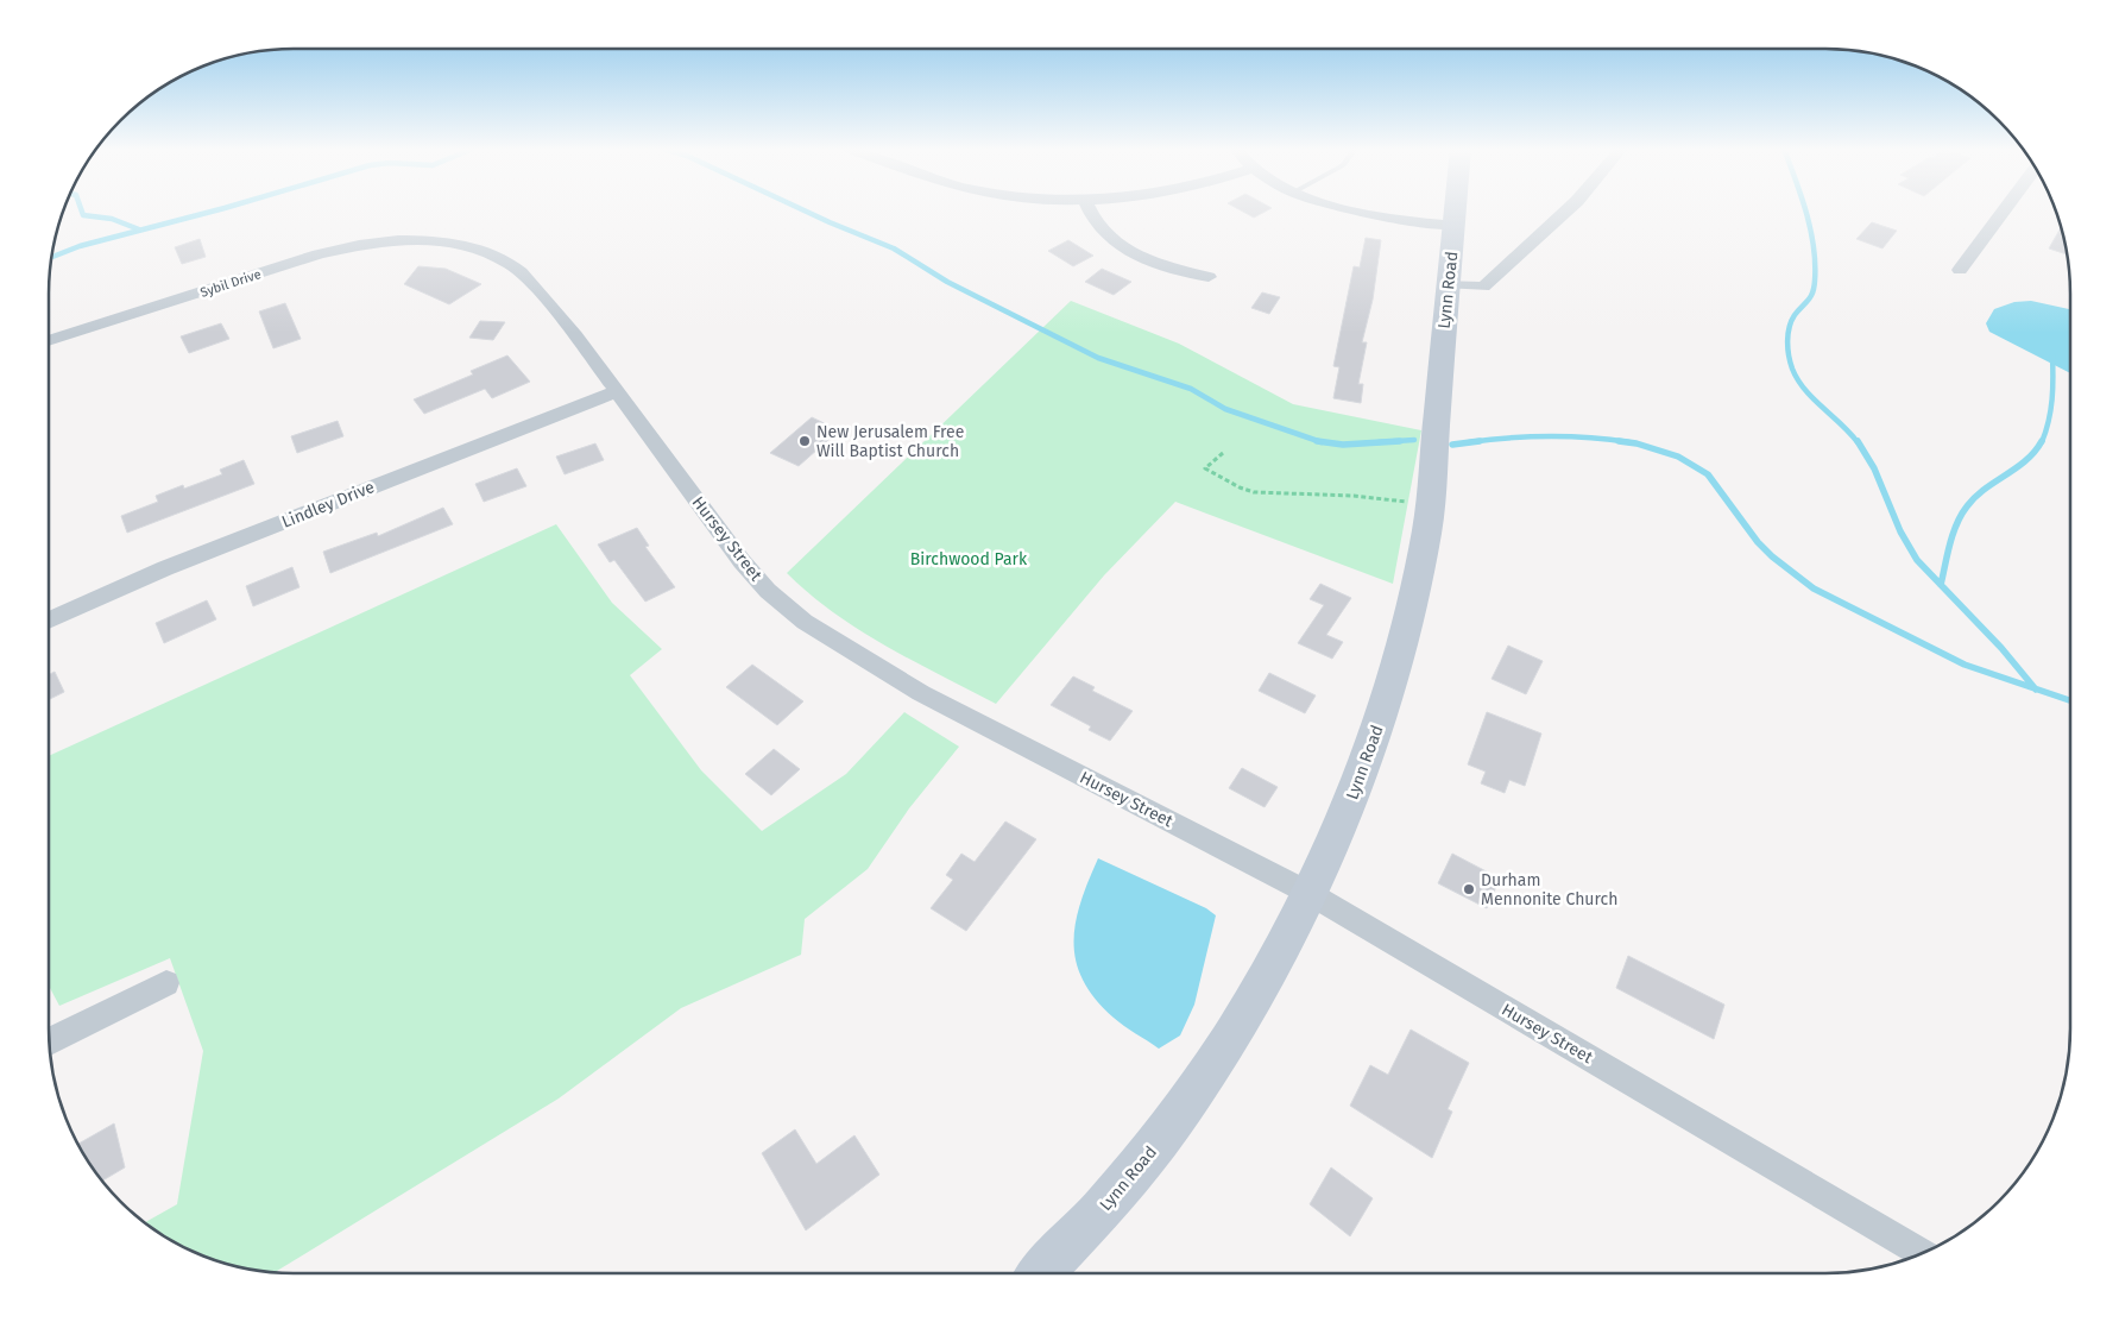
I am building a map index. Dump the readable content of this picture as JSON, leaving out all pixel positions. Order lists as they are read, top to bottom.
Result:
{
  "streets": {
    "street": [
      "Sybil Drive",
      "Lynn Road",
      "Lindley Drive",
      "Hursey Street"
    ]
  },
  "crossings": [
    ["Sybil Drive", "Hursey Street"],
    ["Lynn Road", "Hursey Street"],
    ["Lindley Drive", "Hursey Street"]
  ],
  "parks": ["Birchwood Park"],
  "places": ["New Jerusalem Free Will Baptist Church", "Durham Mennonite Church"]
}
